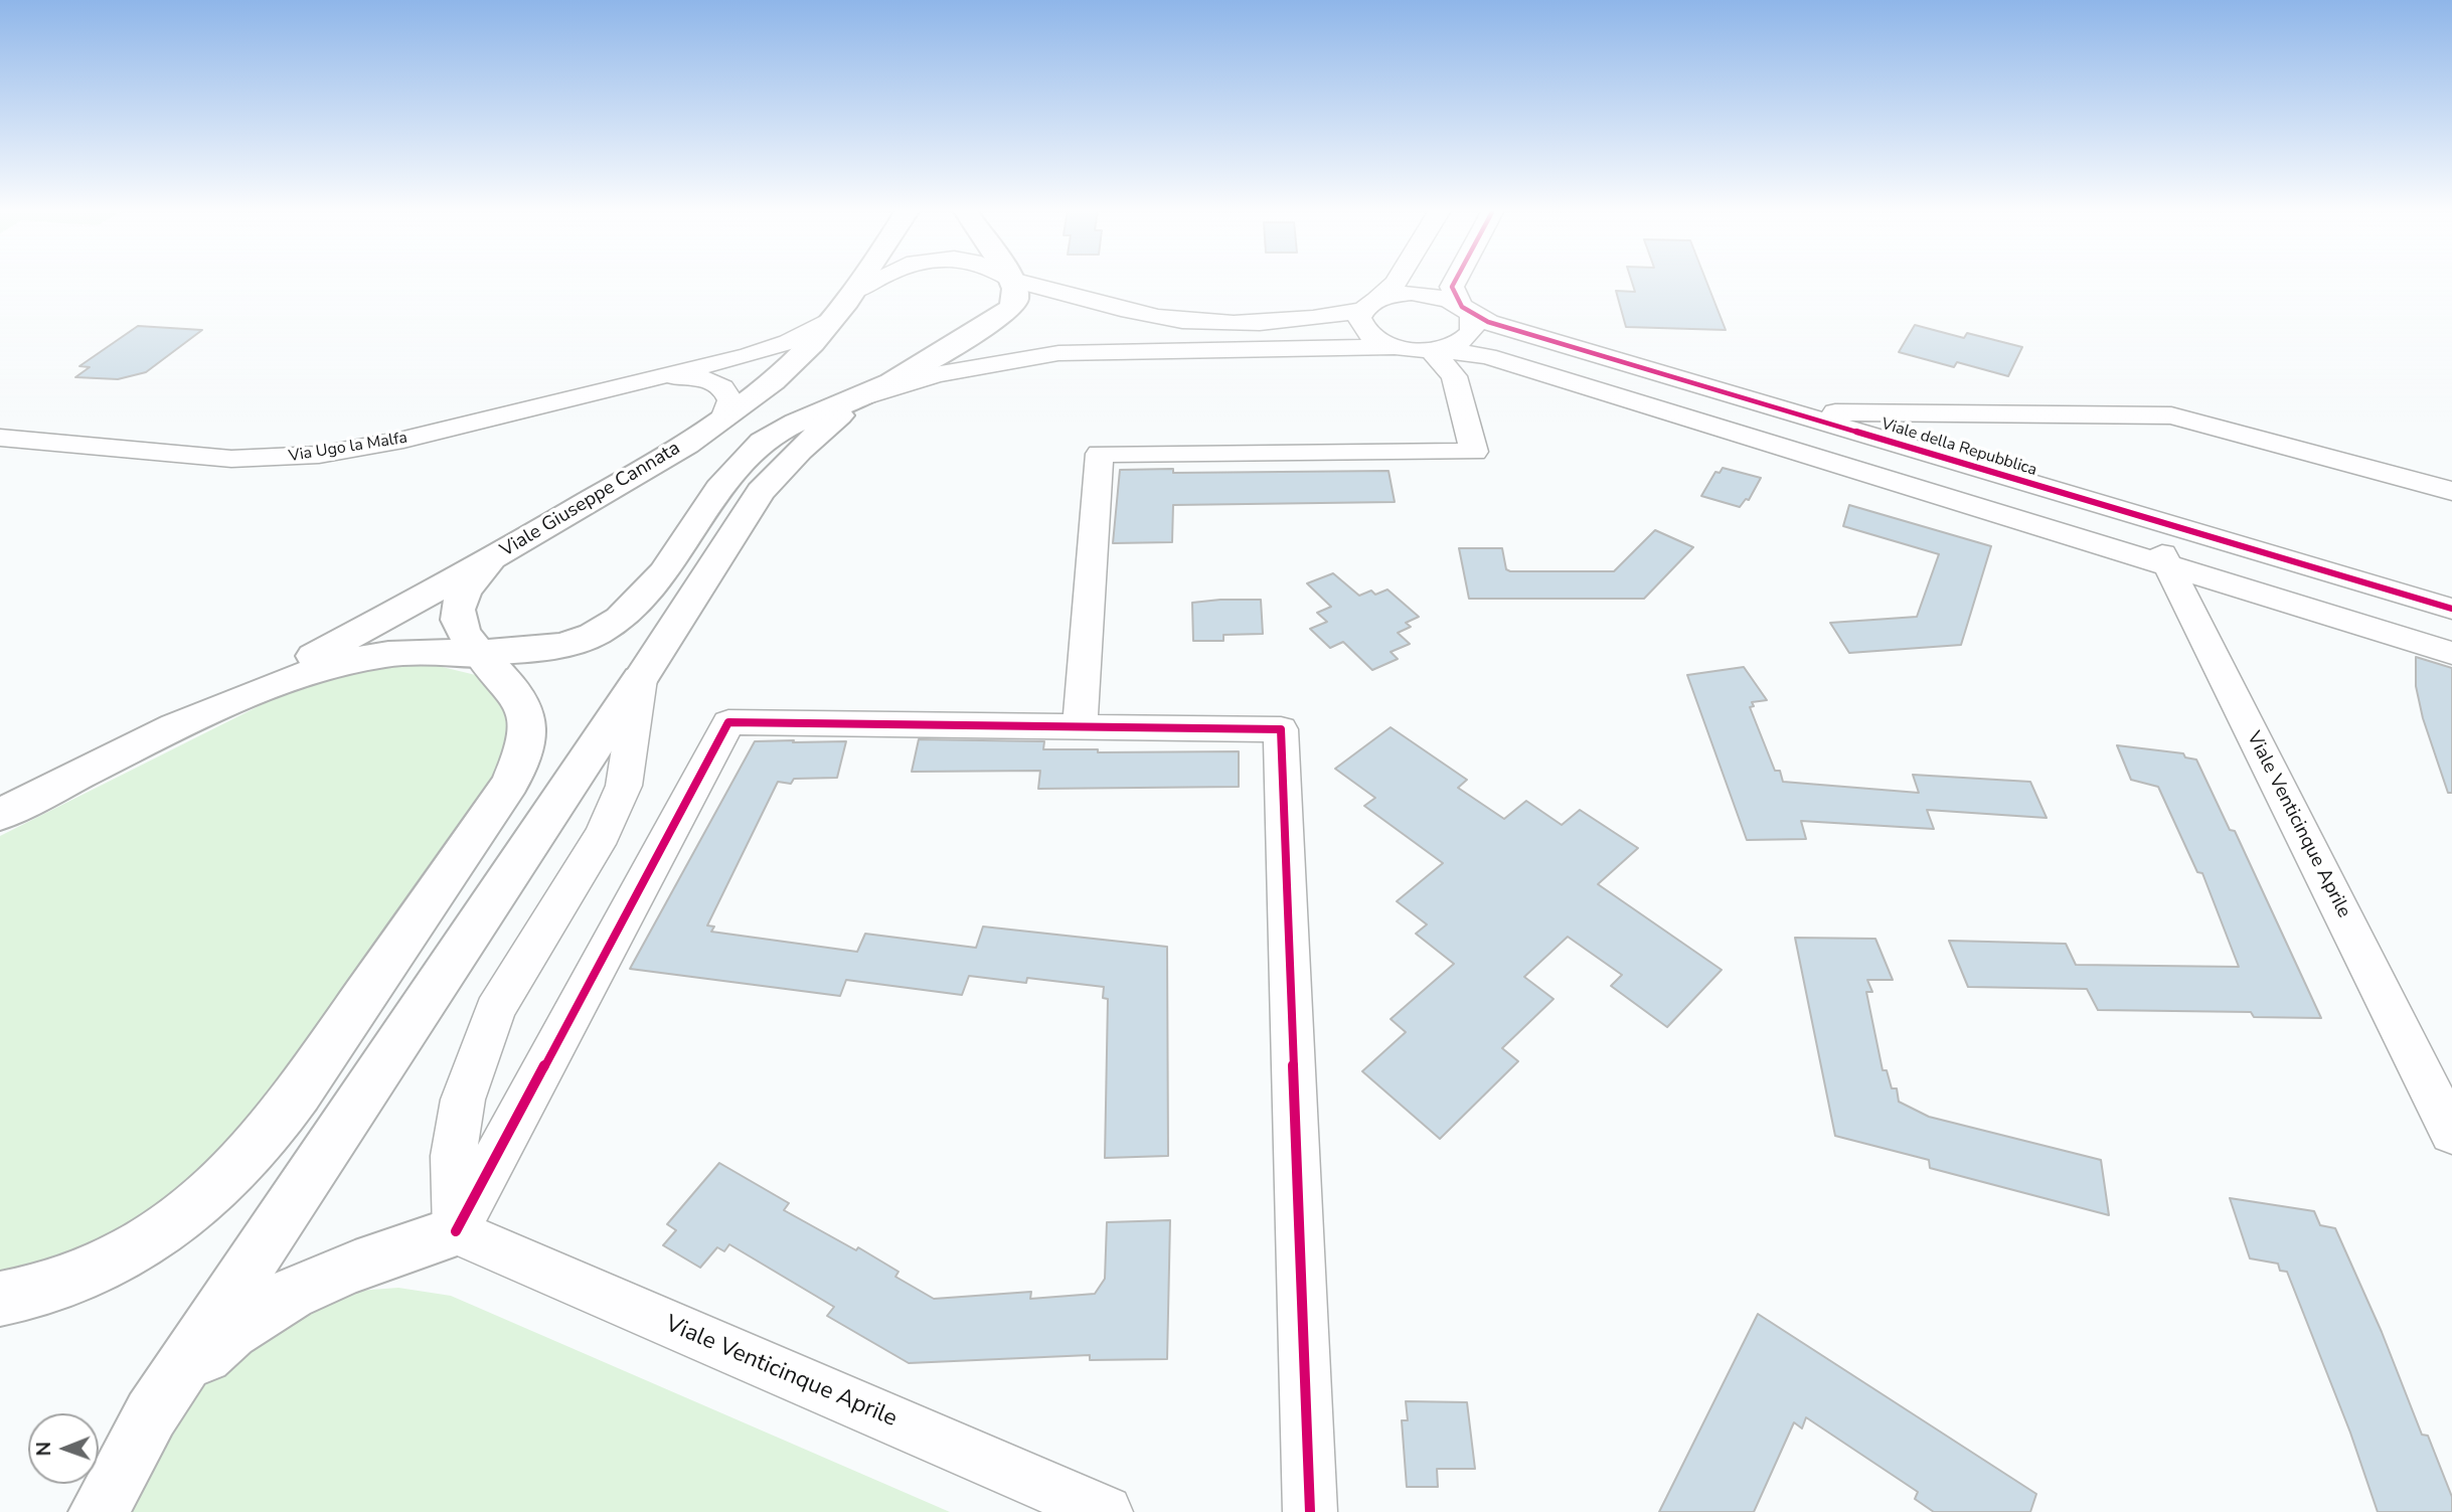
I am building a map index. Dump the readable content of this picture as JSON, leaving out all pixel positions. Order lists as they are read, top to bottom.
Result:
{
  "streets": {
    "main road": ["Viale Giuseppe Cannata"],
    "street": ["Via Ugo la Malfa", "Viale della Repubblica", "Viale Venticinque Aprile"]
  },
  "crossings": [
    ["Via Ugo la Malfa", "Viale Giuseppe Cannata"],
    ["Viale della Repubblica", "Viale Giuseppe Cannata"],
    ["Viale della Repubblica", "Viale Venticinque Aprile"]
  ],
  "north": "left"
}
